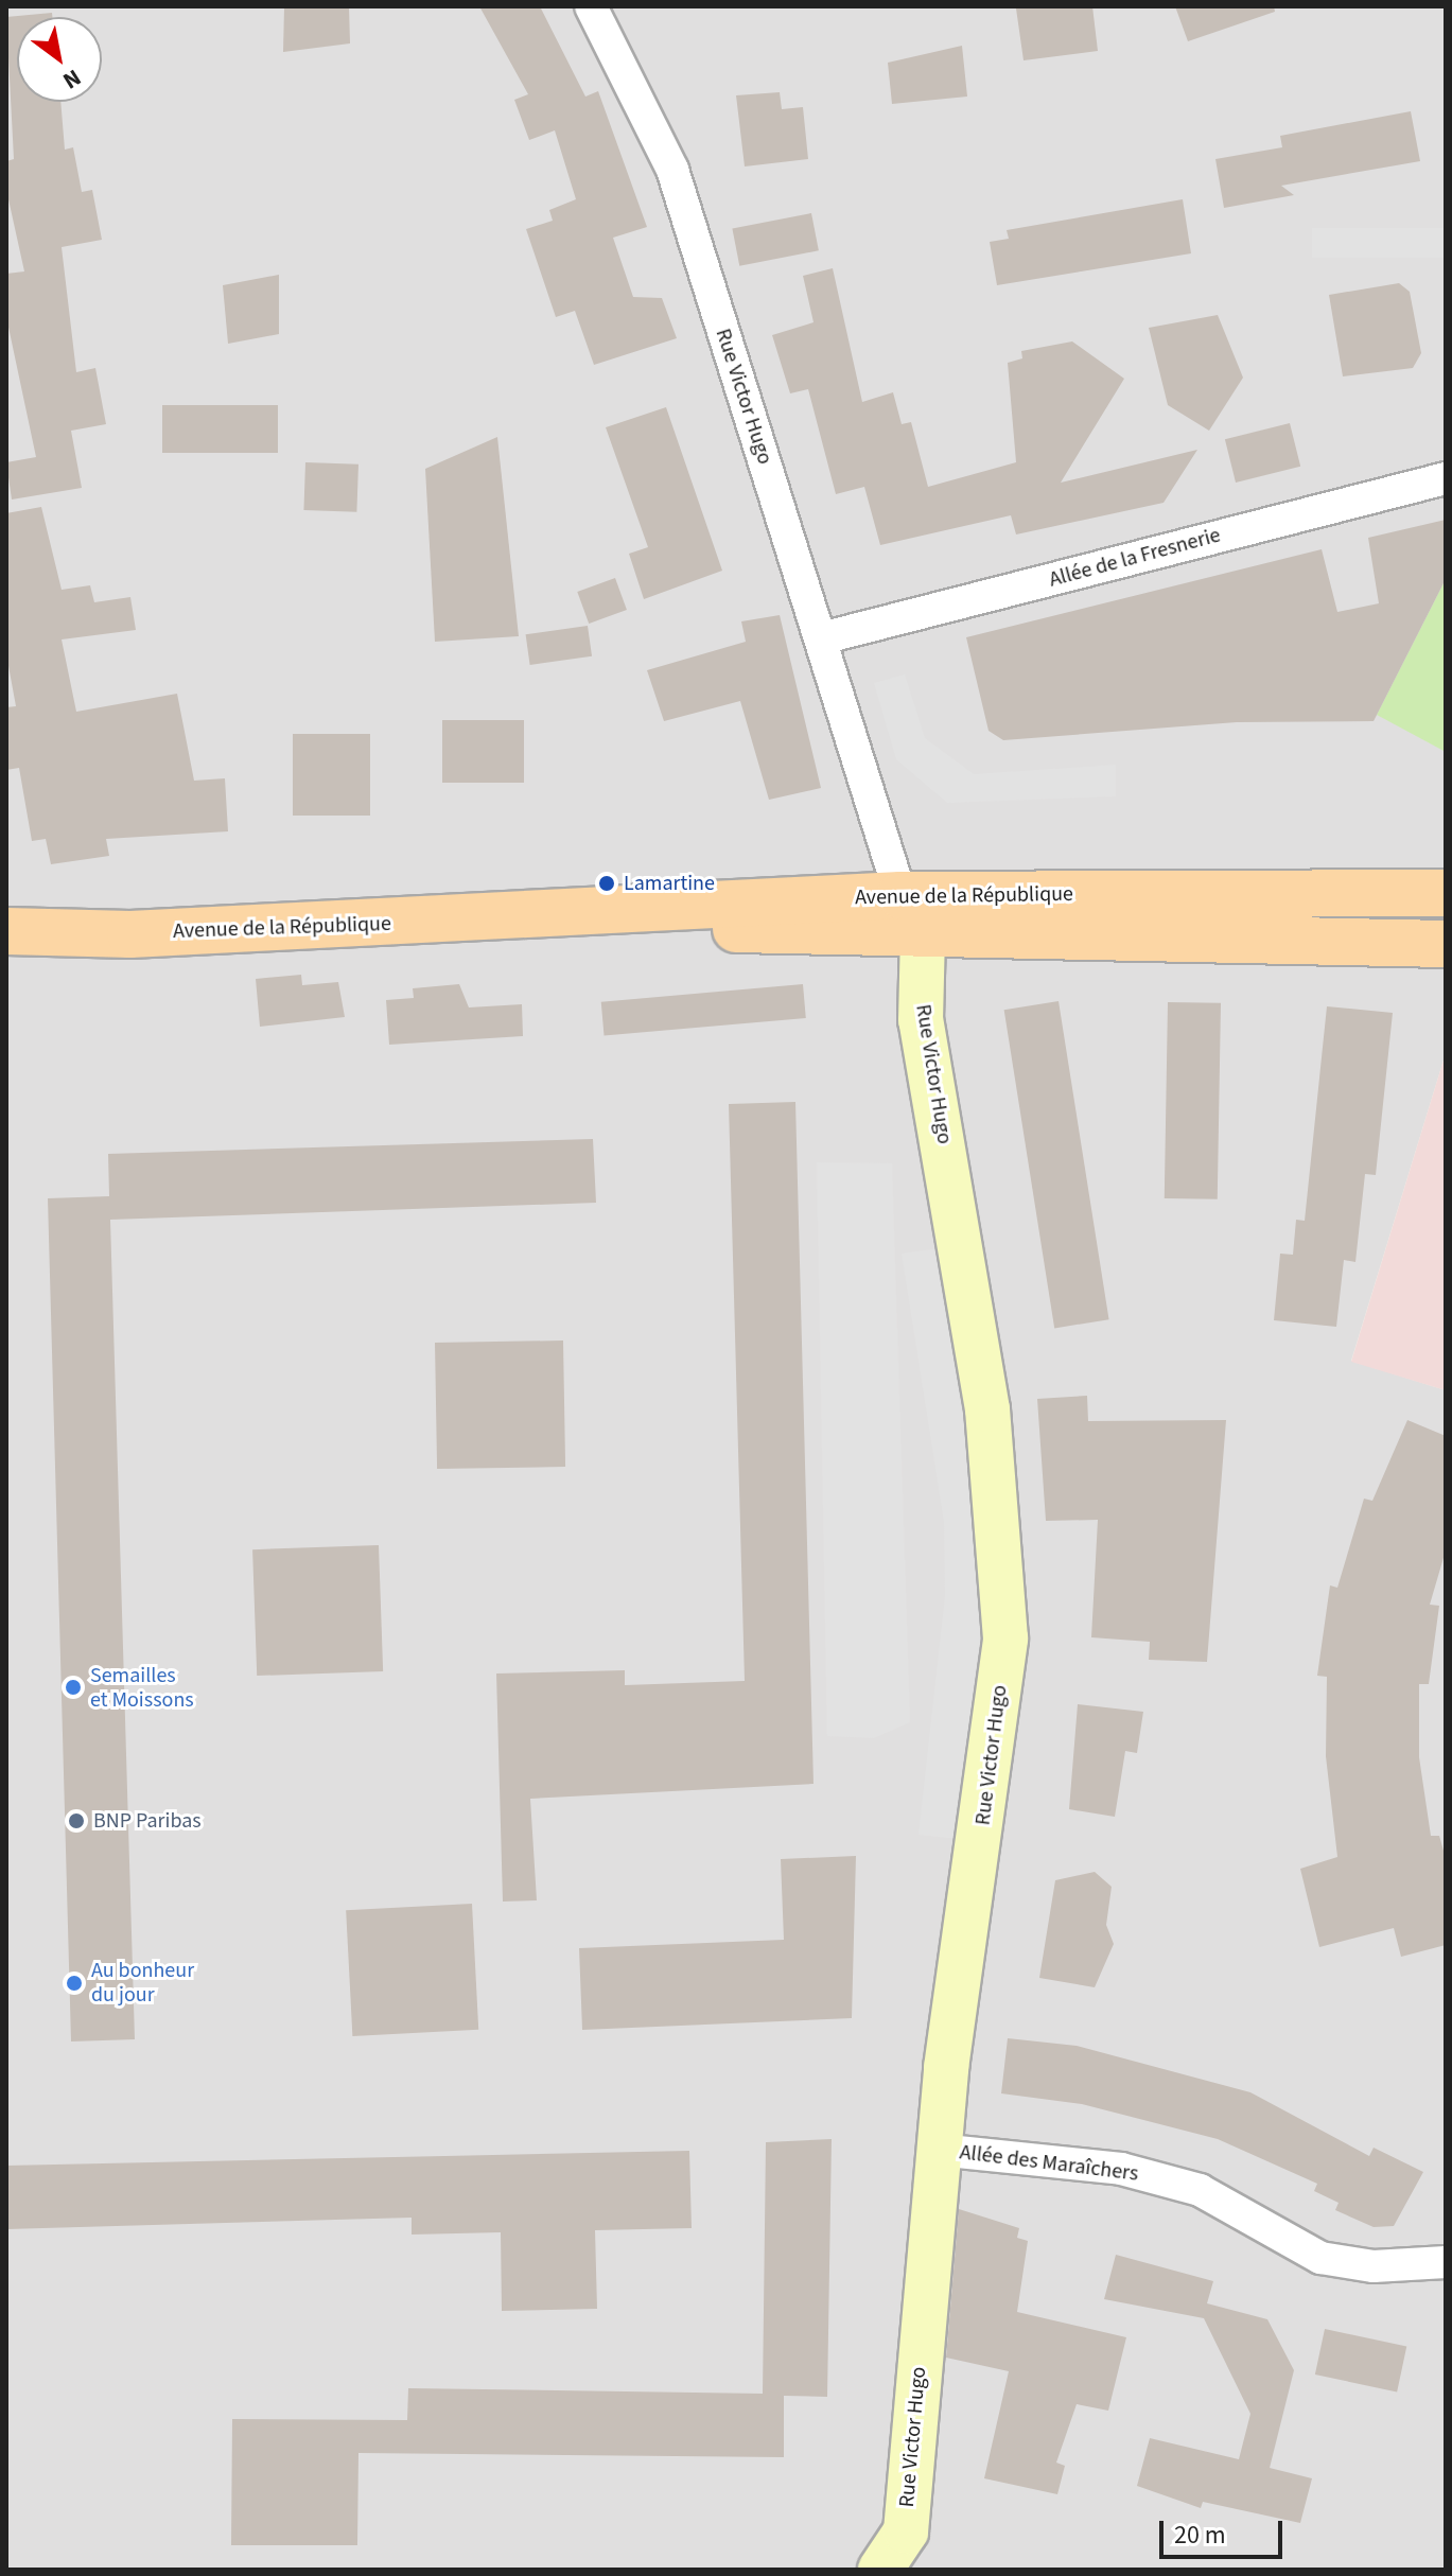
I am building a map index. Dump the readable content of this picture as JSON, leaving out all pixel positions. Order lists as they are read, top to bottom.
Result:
{
  "streets": {
    "main road": ["Avenue de la République"],
    "street": ["Rue Victor Hugo", "Allée de la Fresnerie", "Allée des Maraîchers"]
  },
  "crossings": [
    ["Rue Victor Hugo", "Allée de la Fresnerie"],
    ["Rue Victor Hugo", "Avenue de la République"],
    ["Rue Victor Hugo", "Allée des Maraîchers"]
  ],
  "places": [
    "Lamartine",
    "Semailles et Moissons",
    "BNP Paribas",
    "Au bonheur du jour"
  ],
  "scale_bar": "20 m",
  "north": "bottom right"
}
